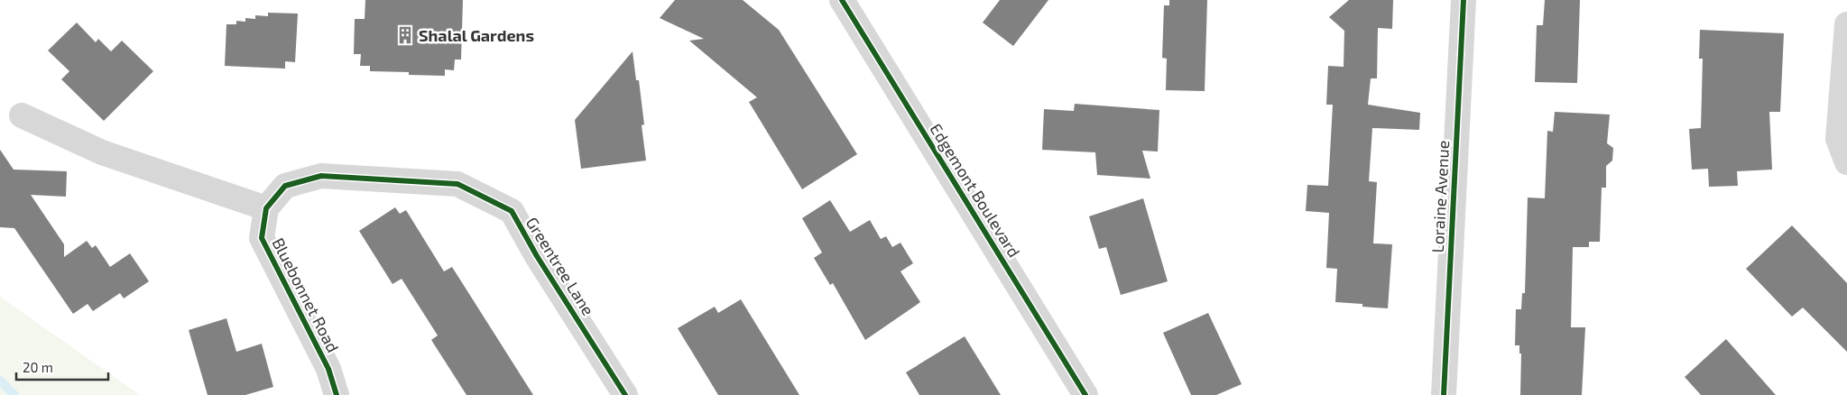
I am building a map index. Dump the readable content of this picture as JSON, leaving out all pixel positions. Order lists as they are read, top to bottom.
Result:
{
  "streets": {
    "street": [
      "Edgemont Boulevard",
      "Loraine Avenue",
      "Greentree Lane",
      "Bluebonnet Road"
    ]
  },
  "crossings": [
    ["Greentree Lane", "Bluebonnet Road"]
  ],
  "places": {
    "building": ["Shalal Gardens"]
  },
  "scale_bar": "20 m"
}
